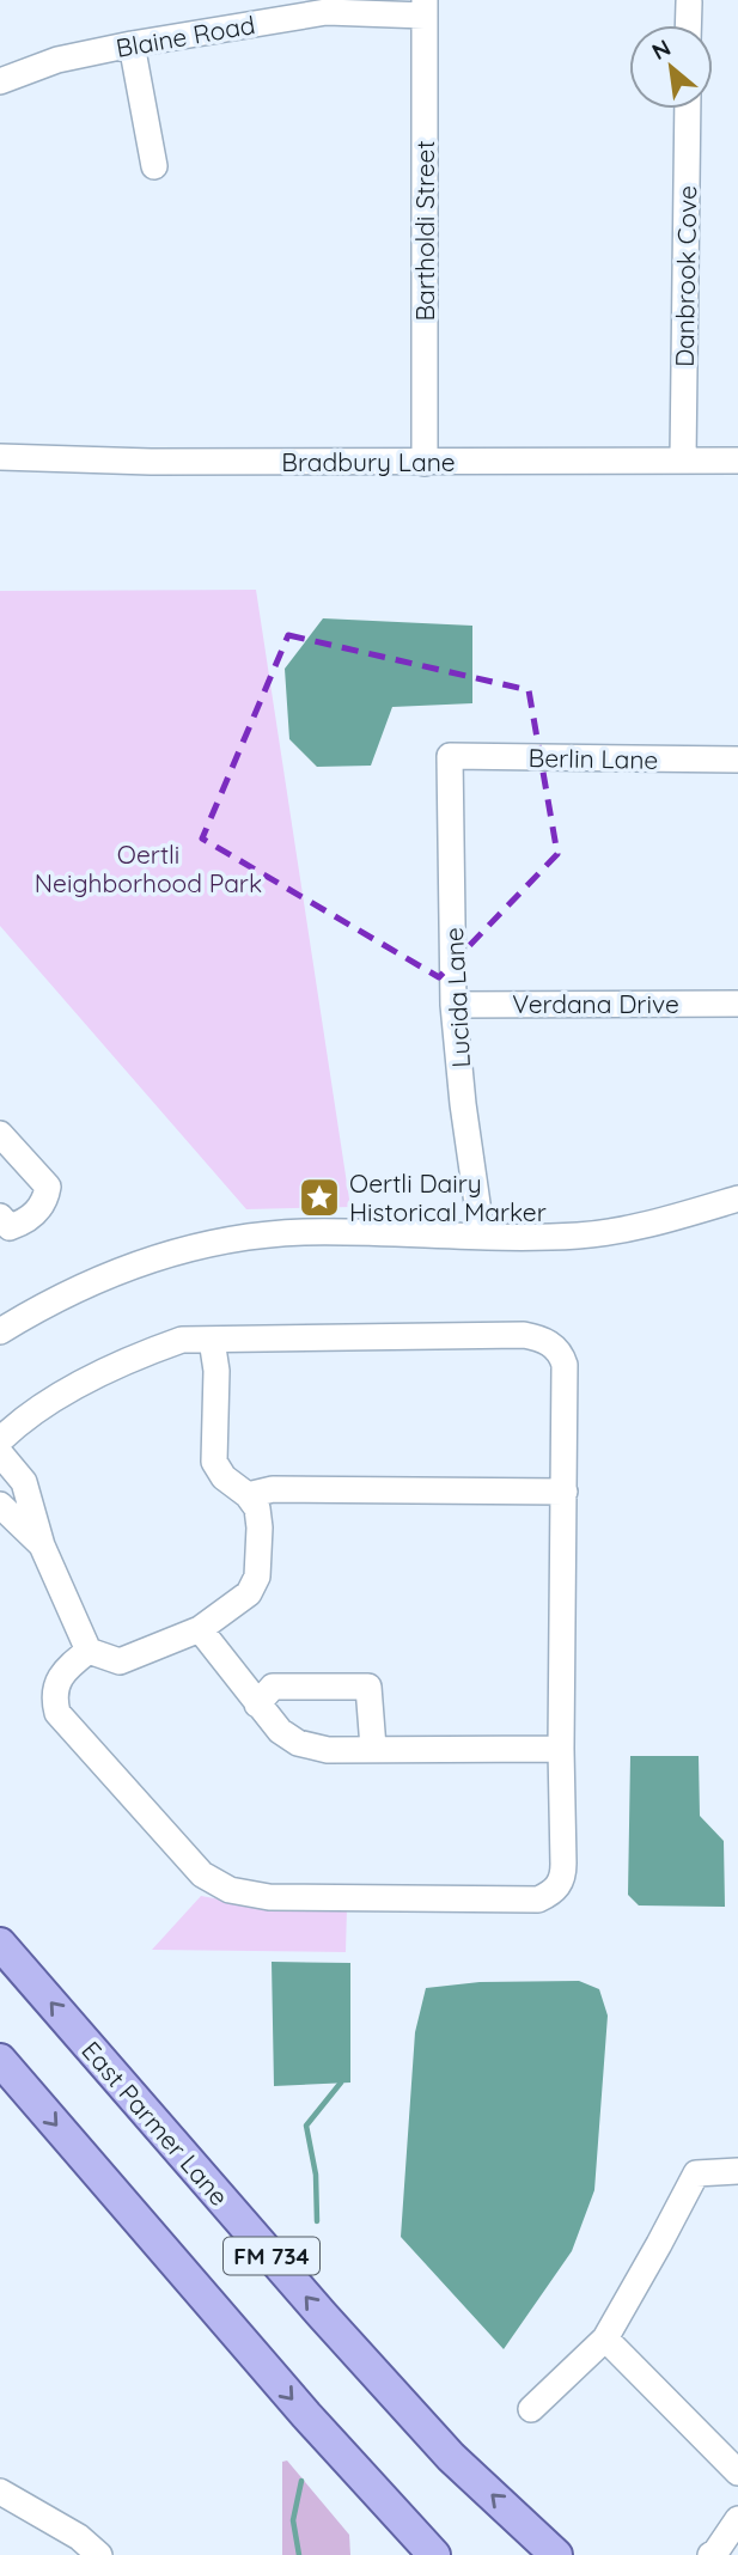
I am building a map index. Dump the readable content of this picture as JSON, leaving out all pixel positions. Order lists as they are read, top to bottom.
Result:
{
  "streets": {
    "main road": ["East Parmer Lane", "FM 734"],
    "street": [
      "Blaine Road",
      "Bartholdi Street",
      "Danbrook Cove",
      "Bradbury Lane",
      "Berlin Lane",
      "Lucida Lane",
      "Verdana Drive"
    ]
  },
  "crossings": [
    ["Blaine Road", "Bartholdi Street"],
    ["Bartholdi Street", "Bradbury Lane"],
    ["Danbrook Cove", "Bradbury Lane"],
    ["Berlin Lane", "Lucida Lane"],
    ["Lucida Lane", "Verdana Drive"]
  ],
  "parks": ["Oertli Neighborhood Park"],
  "places": {
    "place": ["Oertli Dairy Historical Marker"]
  },
  "north": "top left"
}
